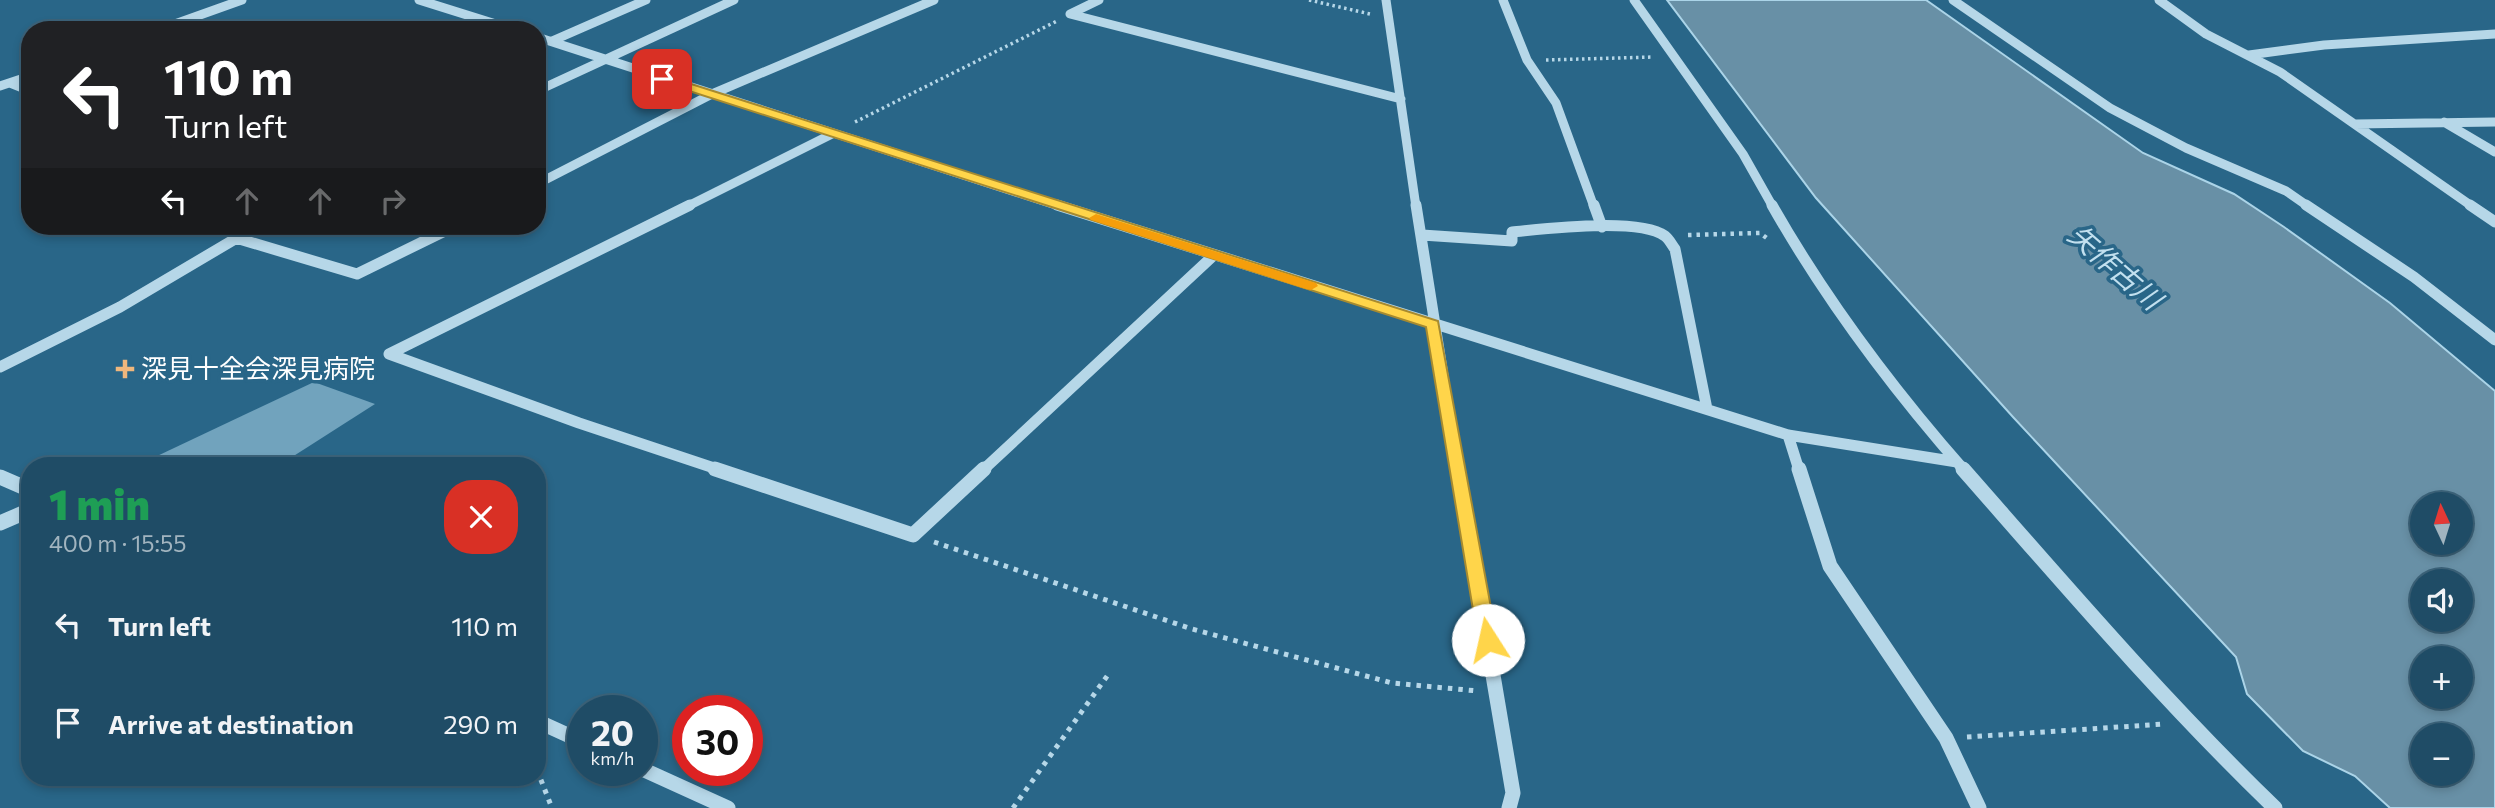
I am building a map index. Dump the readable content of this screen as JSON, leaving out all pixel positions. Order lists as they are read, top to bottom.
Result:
{
  "water": ["矢作古川"],
  "places": {
    "health": ["深見十全会深見病院"]
  },
  "north": "top",
  "page": {
    "turn": ["110 m", "Turn left"],
    "heading": ["1 min", "400 m · 15:55"],
    "map_buttons": ["+", "−"],
    "list": [
      {
        "name": "Turn left",
        "value": "110 m"
      },
      {
        "name": "Arrive at destination",
        "value": "290 m"
      }
    ],
    "speed": "20 km/h",
    "limit": "30"
  }
}
